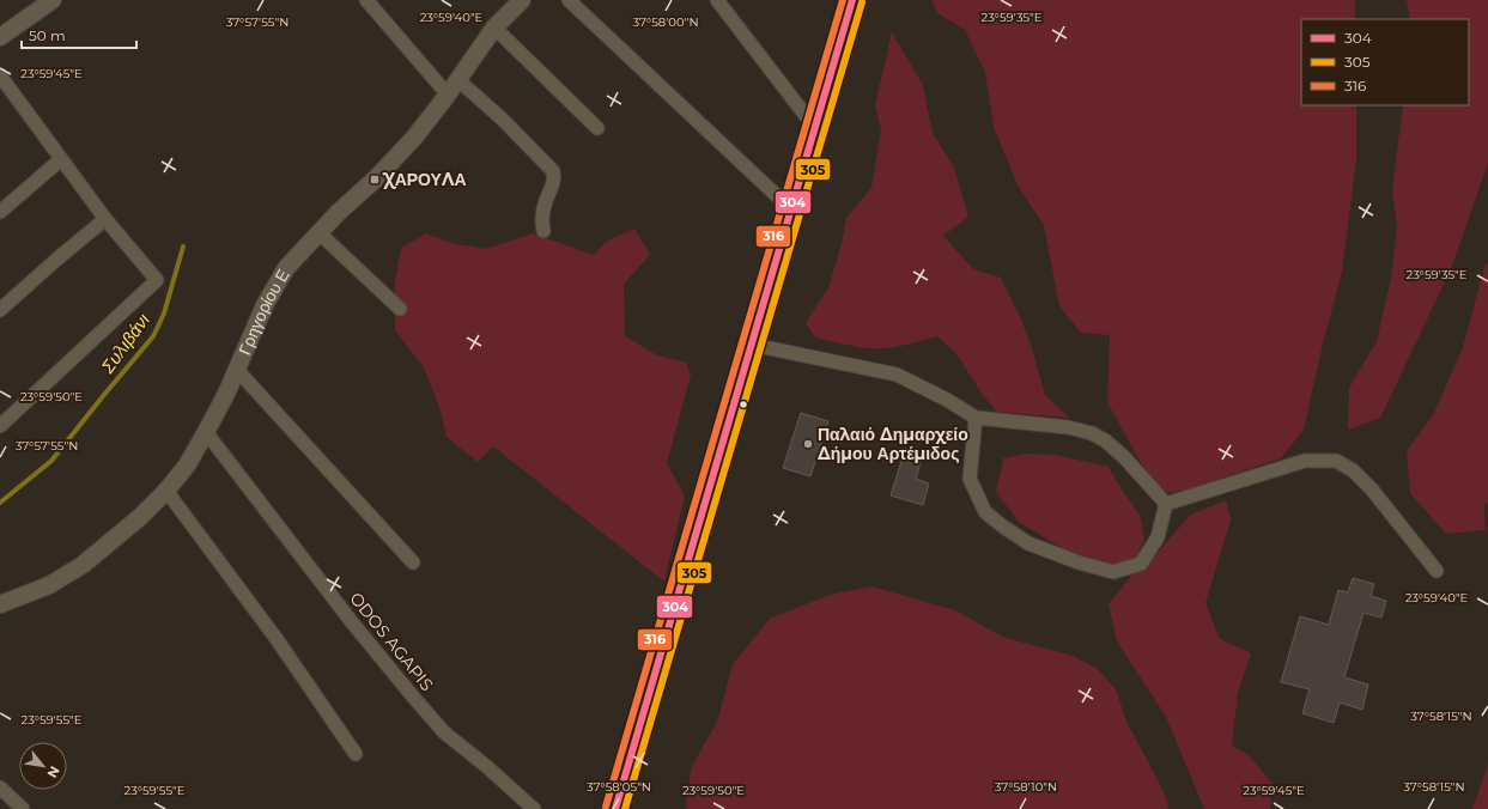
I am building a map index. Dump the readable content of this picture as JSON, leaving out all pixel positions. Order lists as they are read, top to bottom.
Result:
{
  "streets": {
    "street": ["Γρηγορίου Ε", "ODOS AGAPIS"]
  },
  "crossings": [
    ["Γρηγορίου Ε", "ODOS AGAPIS"]
  ],
  "water": ["Συλιβάνι"],
  "places": {
    "transit": ["ΧΑΡΟΥΛΑ"],
    "other": ["Παλαιό Δημαρχείο Δήμου Αρτέμιδος"]
  },
  "lines": ["transit line 304", "transit line 316", "transit line 305"],
  "legend": ["304", "305", "316"],
  "scale_bar": "50 m",
  "north": "bottom right",
  "coordinates": [
    "23°59'40\"E",
    "23°59'35\"E",
    "37°57'55\"N",
    "37°58'00\"N",
    "23°59'45\"E",
    "23°59'50\"E",
    "37°58'15\"N",
    "23°59'55\"E",
    "37°58'05\"N",
    "37°58'10\"N"
  ]
}
